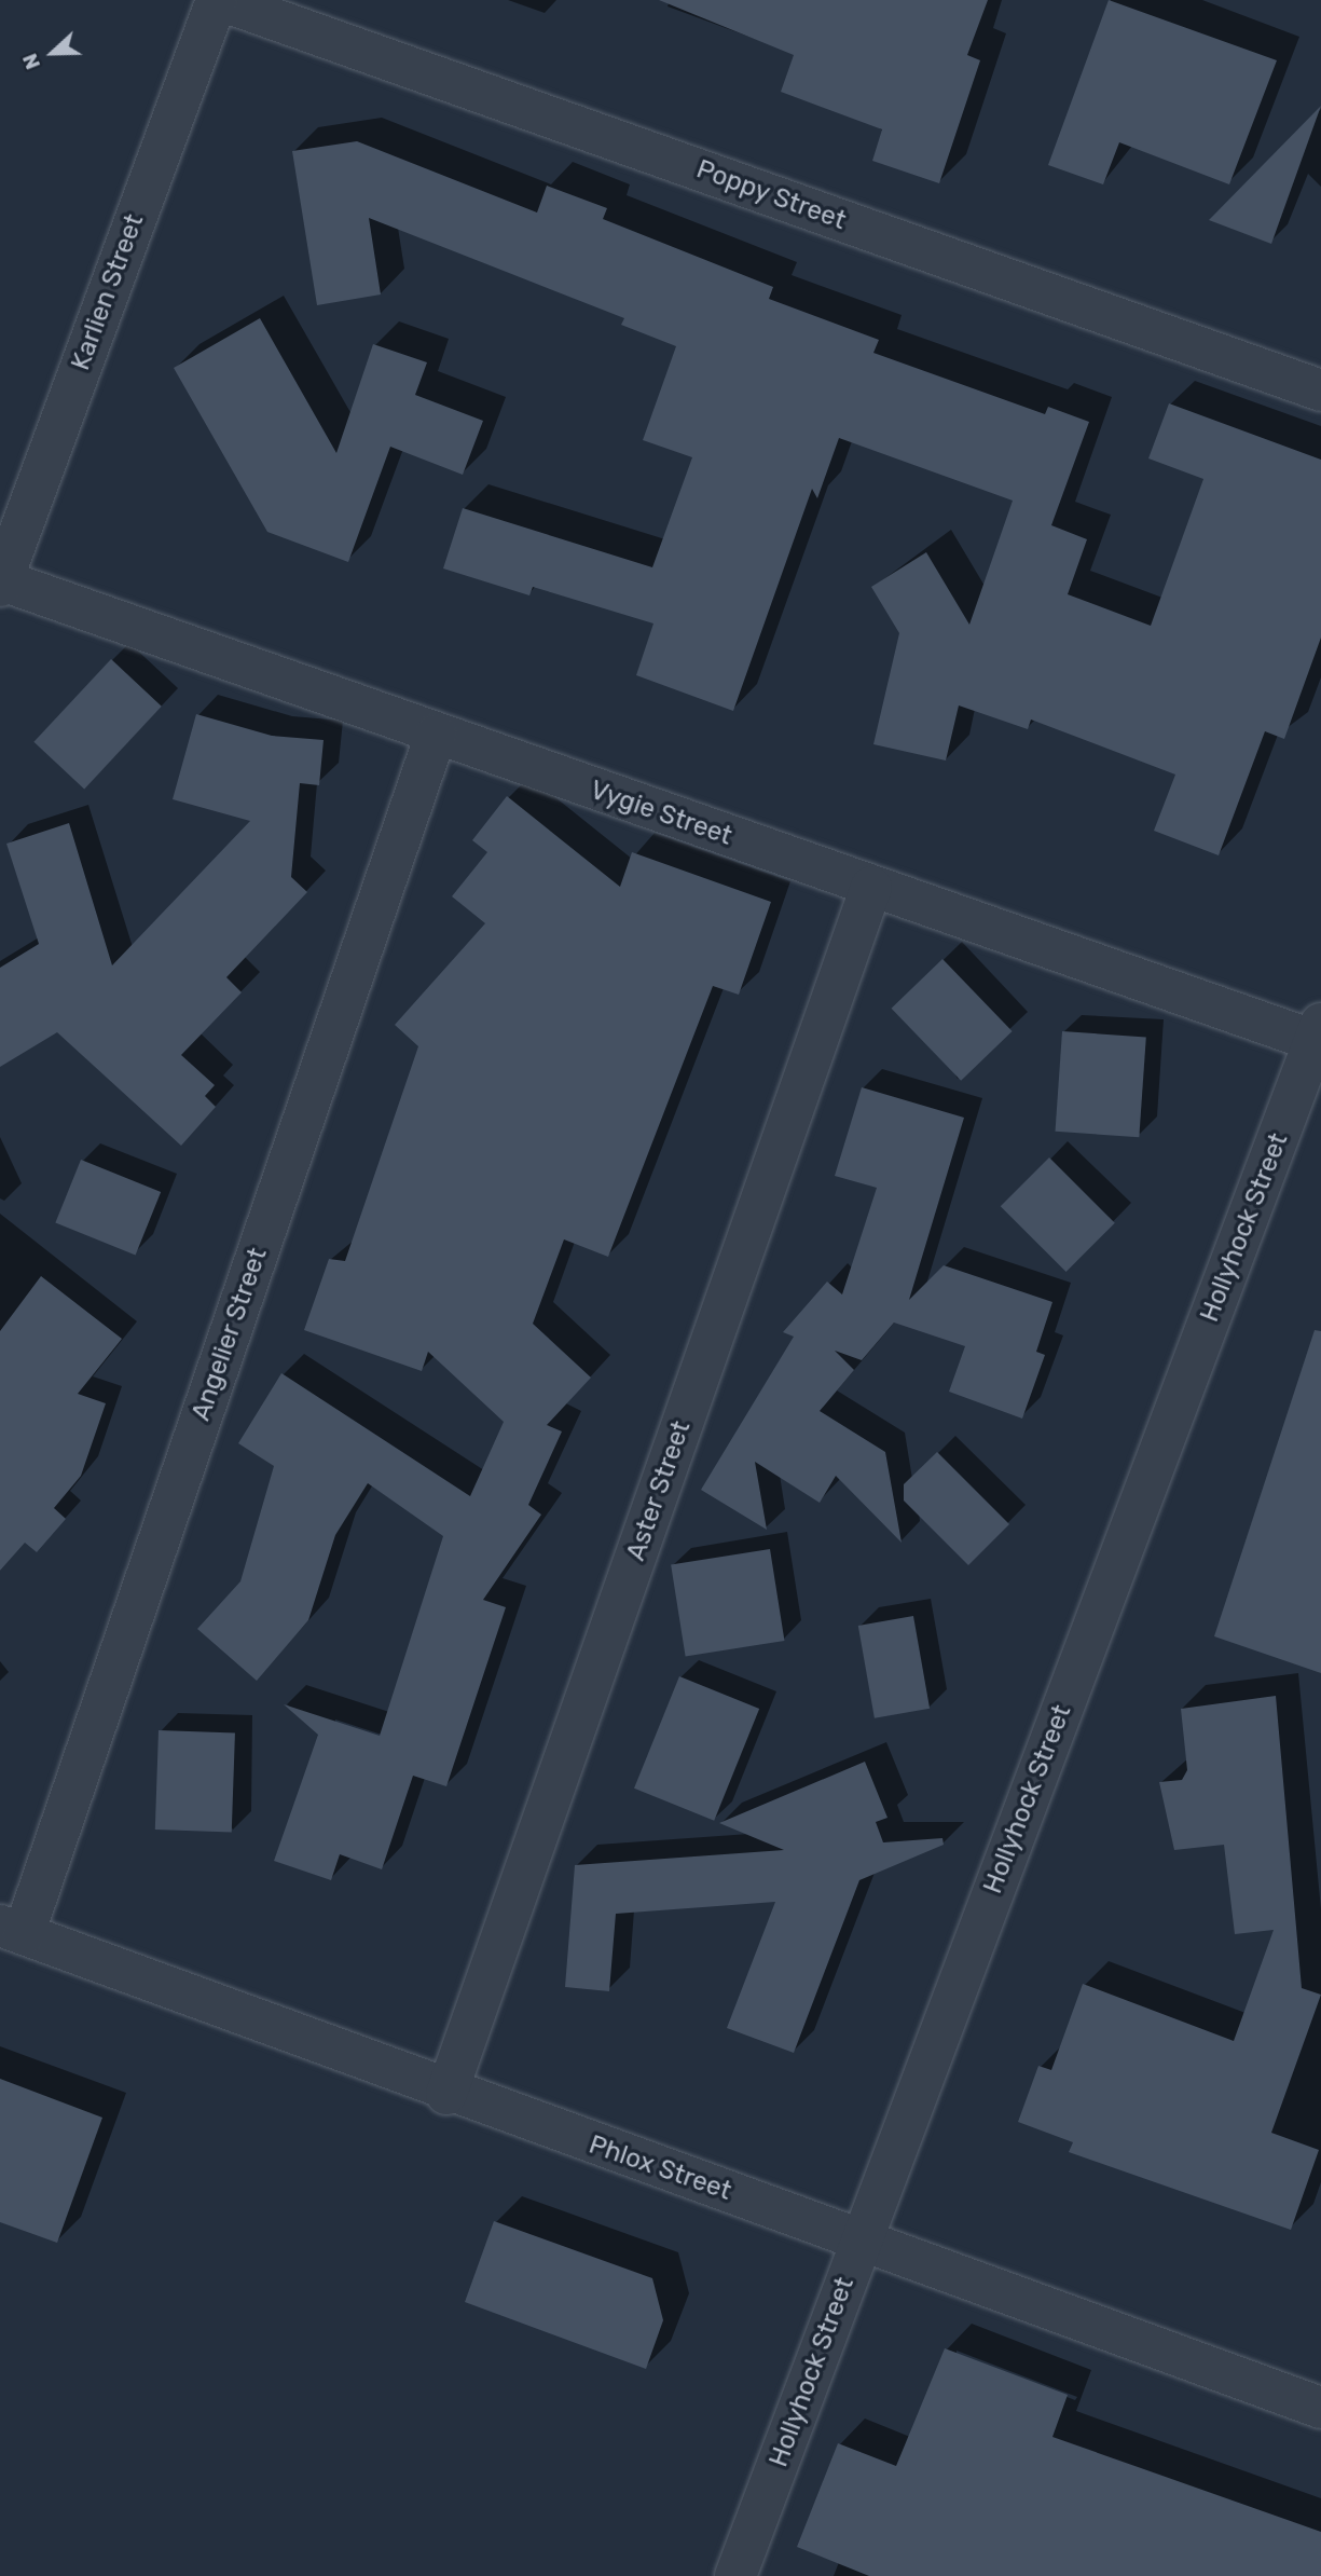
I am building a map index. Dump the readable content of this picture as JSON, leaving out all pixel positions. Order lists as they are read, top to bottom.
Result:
{
  "streets": {
    "street": [
      "Poppy Street",
      "Karlien Street",
      "Vygie Street",
      "Hollyhock Street",
      "Angelier Street",
      "Aster Street",
      "Phlox Street"
    ]
  },
  "crossings": [
    ["Poppy Street", "Karlien Street"],
    ["Karlien Street", "Vygie Street"],
    ["Vygie Street", "Hollyhock Street"],
    ["Vygie Street", "Angelier Street"],
    ["Vygie Street", "Aster Street"],
    ["Hollyhock Street", "Phlox Street"],
    ["Angelier Street", "Phlox Street"],
    ["Aster Street", "Phlox Street"]
  ],
  "north": "left"
}
